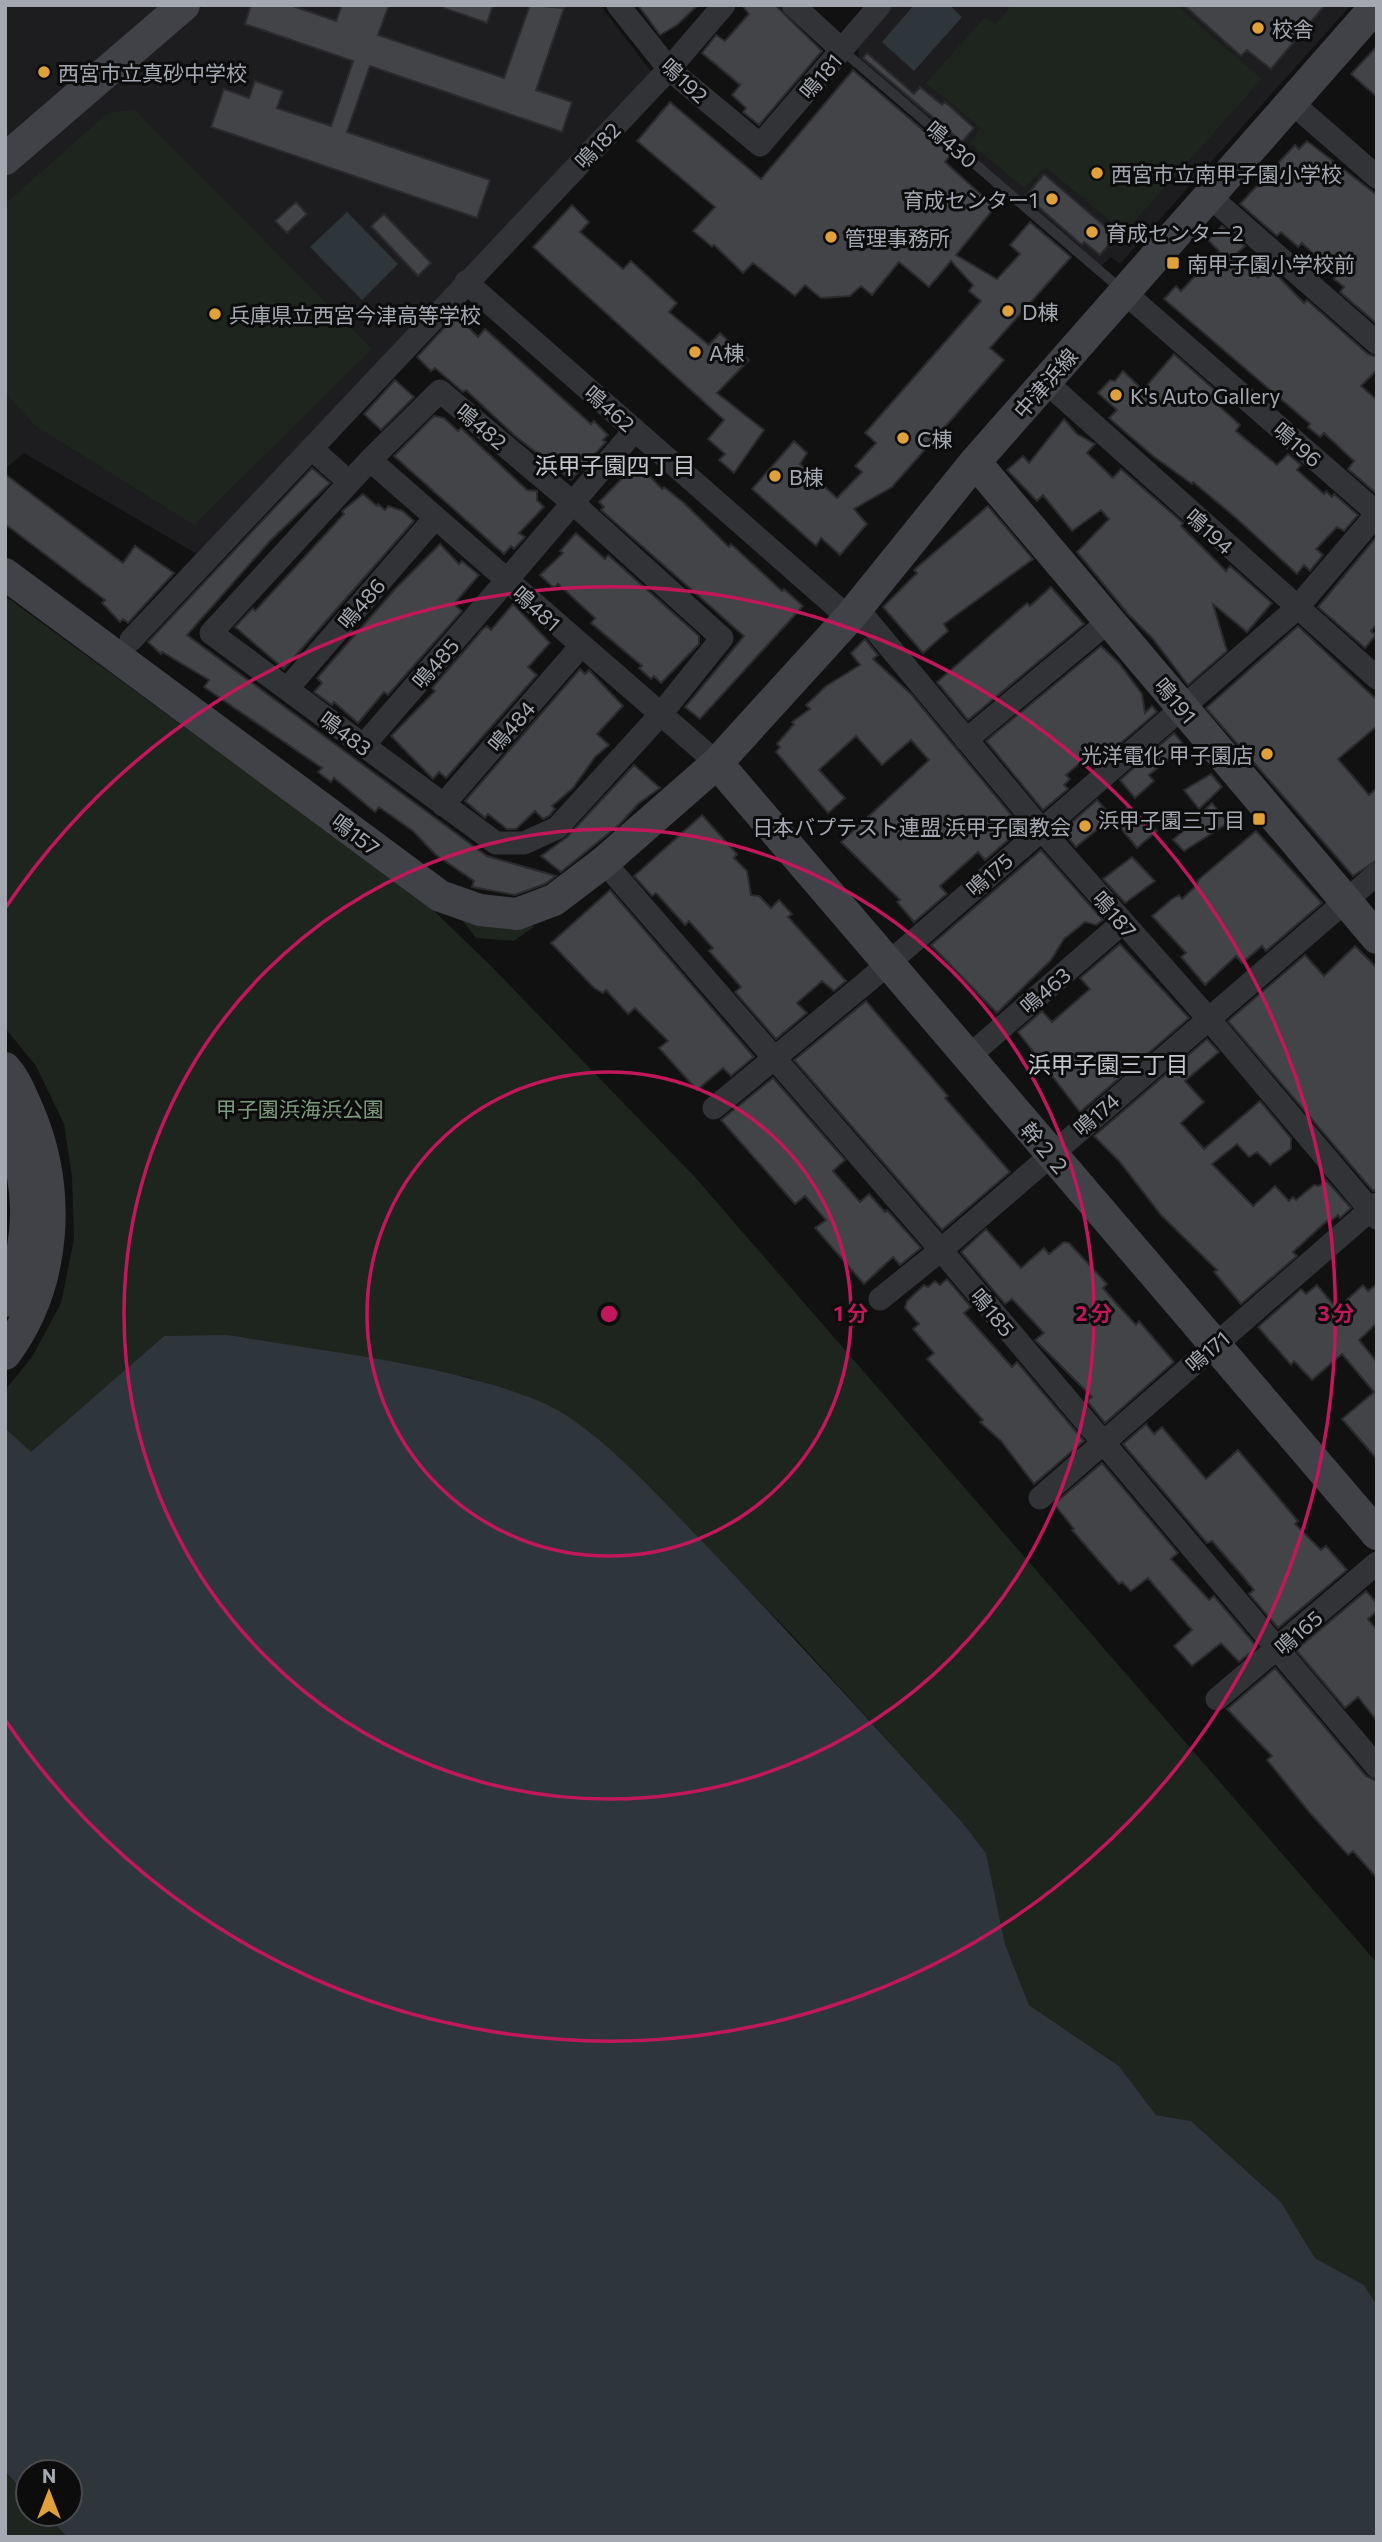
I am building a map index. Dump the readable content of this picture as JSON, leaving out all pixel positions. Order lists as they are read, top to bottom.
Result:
{
  "streets": {
    "street": [
      "鳴181",
      "鳴192",
      "鳴182",
      "中津浜線",
      "鳴462",
      "鳴482",
      "鳴196",
      "鳴194",
      "鳴486",
      "鳴481",
      "鳴485",
      "鳴191",
      "鳴484",
      "鳴483",
      "鳴157",
      "鳴175",
      "鳴187",
      "鳴463",
      "鳴174",
      "幹２２",
      "鳴185",
      "鳴171",
      "鳴165"
    ],
    "lane": ["鳴430"]
  },
  "crossings": [
    ["鳴181", "鳴192"],
    ["鳴181", "鳴430"],
    ["鳴192", "鳴182"],
    ["鳴430", "中津浜線"],
    ["鳴430", "鳴196"],
    ["鳴182", "鳴462"],
    ["中津浜線", "鳴462"],
    ["中津浜線", "鳴196"],
    ["中津浜線", "鳴194"],
    ["中津浜線", "鳴481"],
    ["中津浜線", "鳴191"],
    ["中津浜線", "鳴157"],
    ["中津浜線", "鳴187"],
    ["中津浜線", "幹２２"],
    ["鳴462", "鳴481"],
    ["鳴462", "鳴187"],
    ["鳴482", "鳴481"],
    ["鳴482", "鳴483"],
    ["鳴196", "鳴175"],
    ["鳴194", "鳴175"],
    ["鳴486", "鳴483"],
    ["鳴481", "鳴485"],
    ["鳴481", "鳴484"],
    ["鳴481", "鳴483"],
    ["鳴481", "鳴157"],
    ["鳴481", "幹２２"],
    ["鳴485", "鳴483"],
    ["鳴191", "鳴175"],
    ["鳴191", "鳴174"],
    ["鳴484", "鳴483"],
    ["鳴157", "幹２２"],
    ["鳴157", "鳴185"],
    ["鳴175", "鳴187"],
    ["鳴175", "幹２２"],
    ["鳴175", "鳴185"],
    ["鳴187", "鳴463"],
    ["鳴187", "鳴174"],
    ["鳴187", "鳴171"],
    ["鳴463", "幹２２"],
    ["鳴174", "幹２２"],
    ["鳴174", "鳴185"],
    ["幹２２", "鳴171"],
    ["鳴185", "鳴171"],
    ["鳴185", "鳴165"]
  ],
  "districts": ["浜甲子園四丁目", "浜甲子園三丁目"],
  "parks": ["甲子園浜海浜公園"],
  "places": {
    "other": [
      "校舎",
      "西宮市立真砂中学校",
      "西宮市立南甲子園小学校",
      "育成センター1",
      "育成センター2",
      "管理事務所",
      "D棟",
      "兵庫県立西宮今津高等学校",
      "A棟",
      "K's Auto Gallery",
      "C棟",
      "B棟",
      "光洋電化 甲子園店",
      "日本バプテスト連盟 浜甲子園教会"
    ],
    "transit": ["南甲子園小学校前", "浜甲子園三丁目"]
  },
  "north": "top",
  "rings": ["1 分", "2 分", "3 分"]
}
